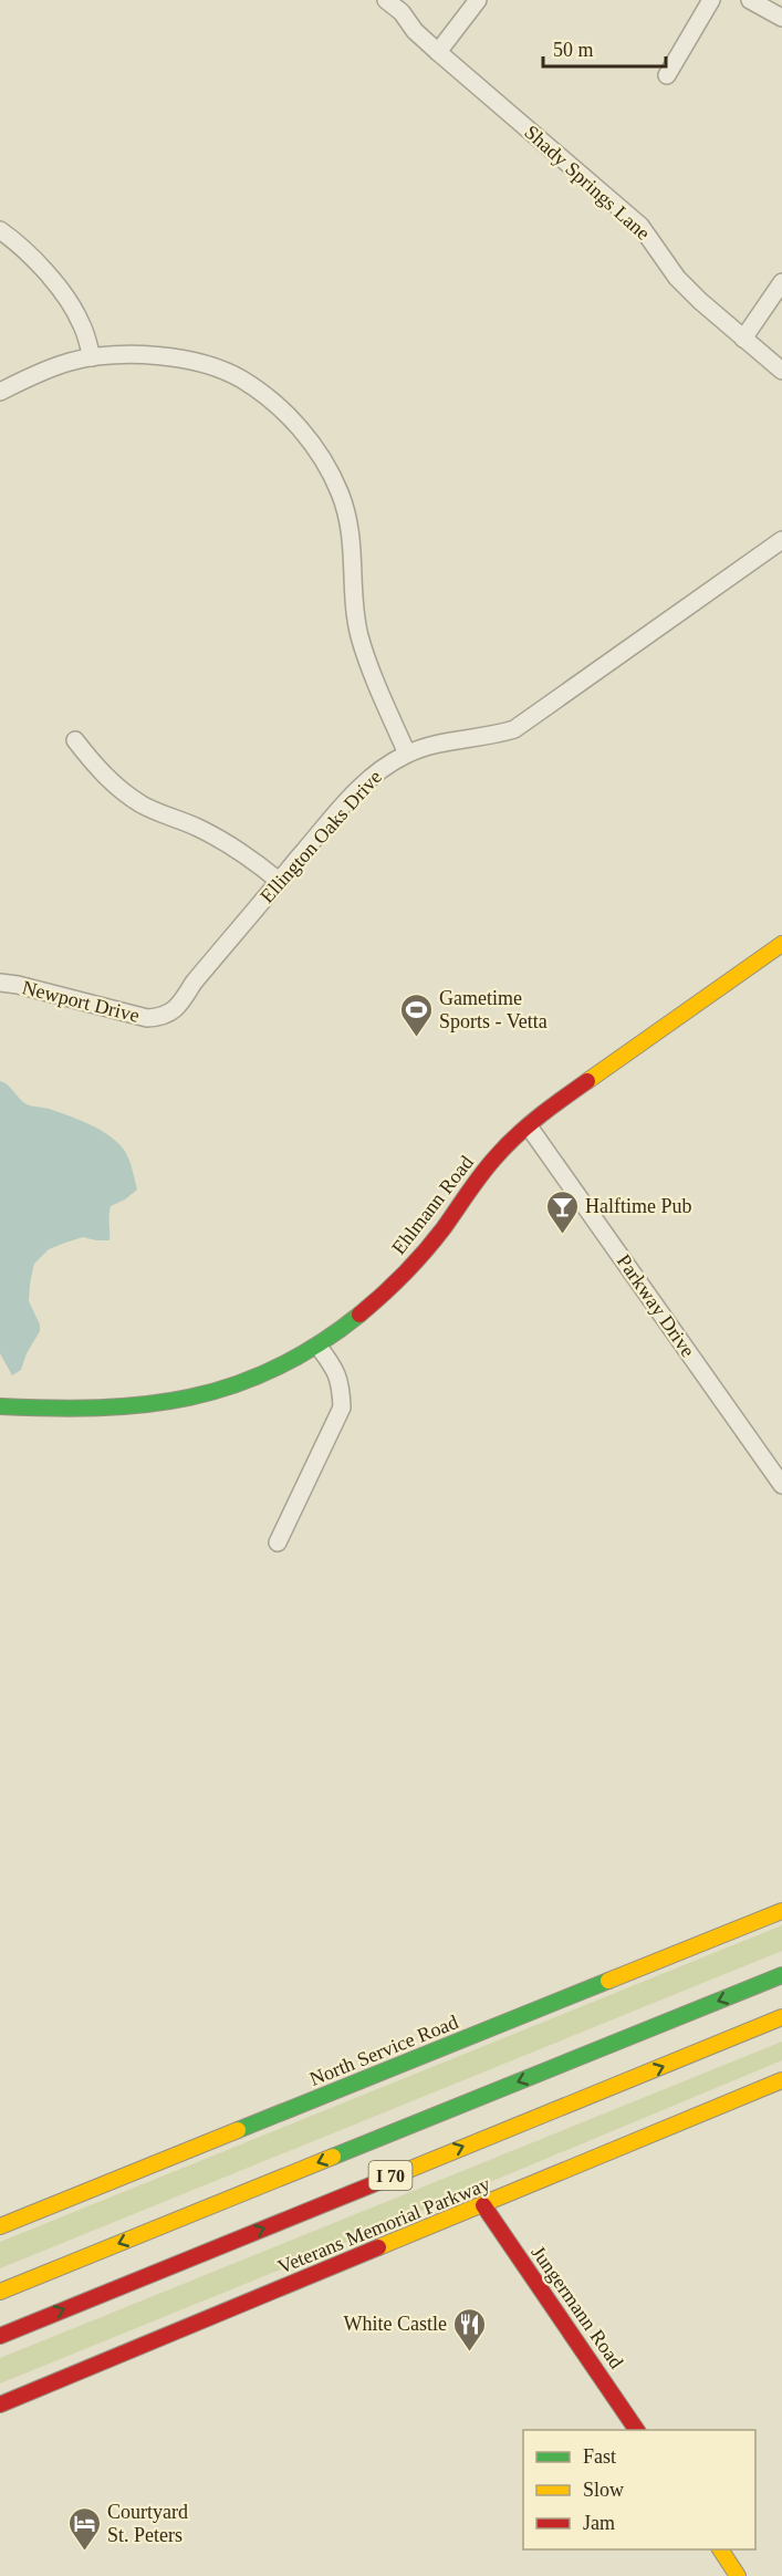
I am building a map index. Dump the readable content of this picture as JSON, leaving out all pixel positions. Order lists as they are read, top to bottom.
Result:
{
  "streets": {
    "main road": [
      "Ehlmann Road",
      "North Service Road",
      "I 70",
      "Veterans Memorial Parkway",
      "Jungermann Road"
    ],
    "street": [
      "Shady Springs Lane",
      "Ellington Oaks Drive",
      "Newport Drive",
      "Parkway Drive"
    ]
  },
  "crossings": [
    ["Ellington Oaks Drive", "Newport Drive"],
    ["Ehlmann Road", "Parkway Drive"],
    ["Veterans Memorial Parkway", "Jungermann Road"]
  ],
  "places": {
    "sports": ["Gametime Sports - Vetta"],
    "bar": ["Halftime Pub"],
    "restaurant": ["White Castle"],
    "hotel": ["Courtyard St. Peters"]
  },
  "legend": ["Fast", "Slow", "Jam"],
  "scale_bar": "50 m"
}
